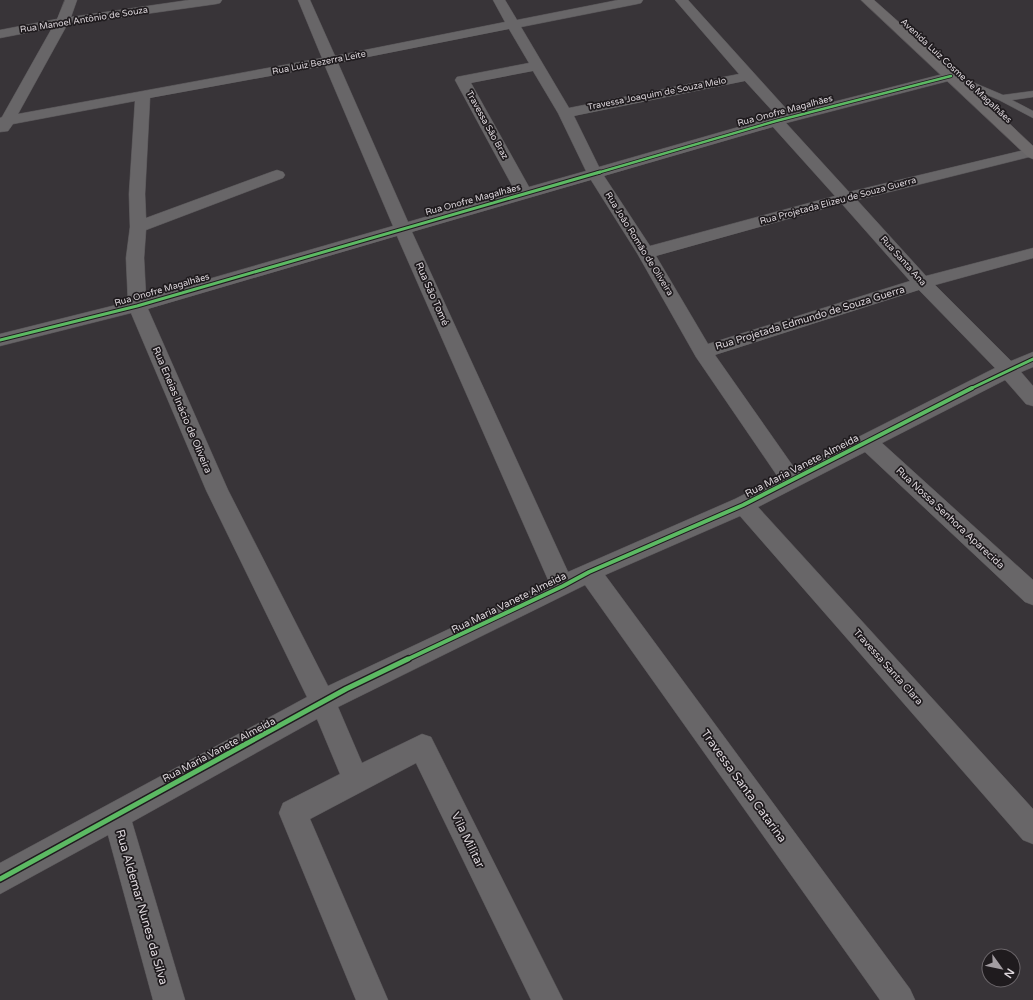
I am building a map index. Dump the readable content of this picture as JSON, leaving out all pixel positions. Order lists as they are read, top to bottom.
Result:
{
  "streets": {
    "main road": ["Avenida Luiz Cosme de Magalhães"],
    "street": [
      "Rua Manoel Antônio de Souza",
      "Rua Luiz Bezerra Leite",
      "Travessa Joaquim de Souza Melo",
      "Rua Onofre Magalhães",
      "Travessa São Braz",
      "Rua Projetada Elizeu de Souza Guerra",
      "Rua João Romão de Oliveira",
      "Rua Santa Ana",
      "Rua São Tomé",
      "Rua Projetada Edmundo de Souza Guerra",
      "Rua Eneias Inácio de Oliveira",
      "Rua Maria Vanete Almeida",
      "Rua Nossa Senhora Aparecida",
      "Travessa Santa Clara",
      "Travessa Santa Catarina",
      "Vila Militar",
      "Rua Aldemar Nunes da Silva"
    ]
  },
  "crossings": [
    ["Rua Luiz Bezerra Leite", "Rua João Romão de Oliveira"],
    ["Rua Luiz Bezerra Leite", "Rua São Tomé"],
    ["Rua Luiz Bezerra Leite", "Rua Eneias Inácio de Oliveira"],
    ["Avenida Luiz Cosme de Magalhães", "Rua Onofre Magalhães"],
    ["Avenida Luiz Cosme de Magalhães", "Rua Projetada Elizeu de Souza Guerra"],
    ["Travessa Joaquim de Souza Melo", "Rua João Romão de Oliveira"],
    ["Travessa Joaquim de Souza Melo", "Rua Santa Ana"],
    ["Rua Onofre Magalhães", "Travessa São Braz"],
    ["Rua Onofre Magalhães", "Rua João Romão de Oliveira"],
    ["Rua Onofre Magalhães", "Rua Santa Ana"],
    ["Rua Onofre Magalhães", "Rua São Tomé"],
    ["Rua Onofre Magalhães", "Rua Eneias Inácio de Oliveira"],
    ["Travessa São Braz", "Rua João Romão de Oliveira"],
    ["Rua Projetada Elizeu de Souza Guerra", "Rua João Romão de Oliveira"],
    ["Rua Projetada Elizeu de Souza Guerra", "Rua Santa Ana"],
    ["Rua João Romão de Oliveira", "Rua Projetada Edmundo de Souza Guerra"],
    ["Rua João Romão de Oliveira", "Rua Maria Vanete Almeida"],
    ["Rua Santa Ana", "Rua Projetada Edmundo de Souza Guerra"],
    ["Rua Santa Ana", "Rua Maria Vanete Almeida"],
    ["Rua São Tomé", "Rua Maria Vanete Almeida"],
    ["Rua Eneias Inácio de Oliveira", "Rua Maria Vanete Almeida"],
    ["Rua Maria Vanete Almeida", "Rua Nossa Senhora Aparecida"],
    ["Rua Maria Vanete Almeida", "Travessa Santa Clara"],
    ["Rua Maria Vanete Almeida", "Travessa Santa Catarina"],
    ["Rua Maria Vanete Almeida", "Rua Aldemar Nunes da Silva"]
  ],
  "north": "bottom right"
}
